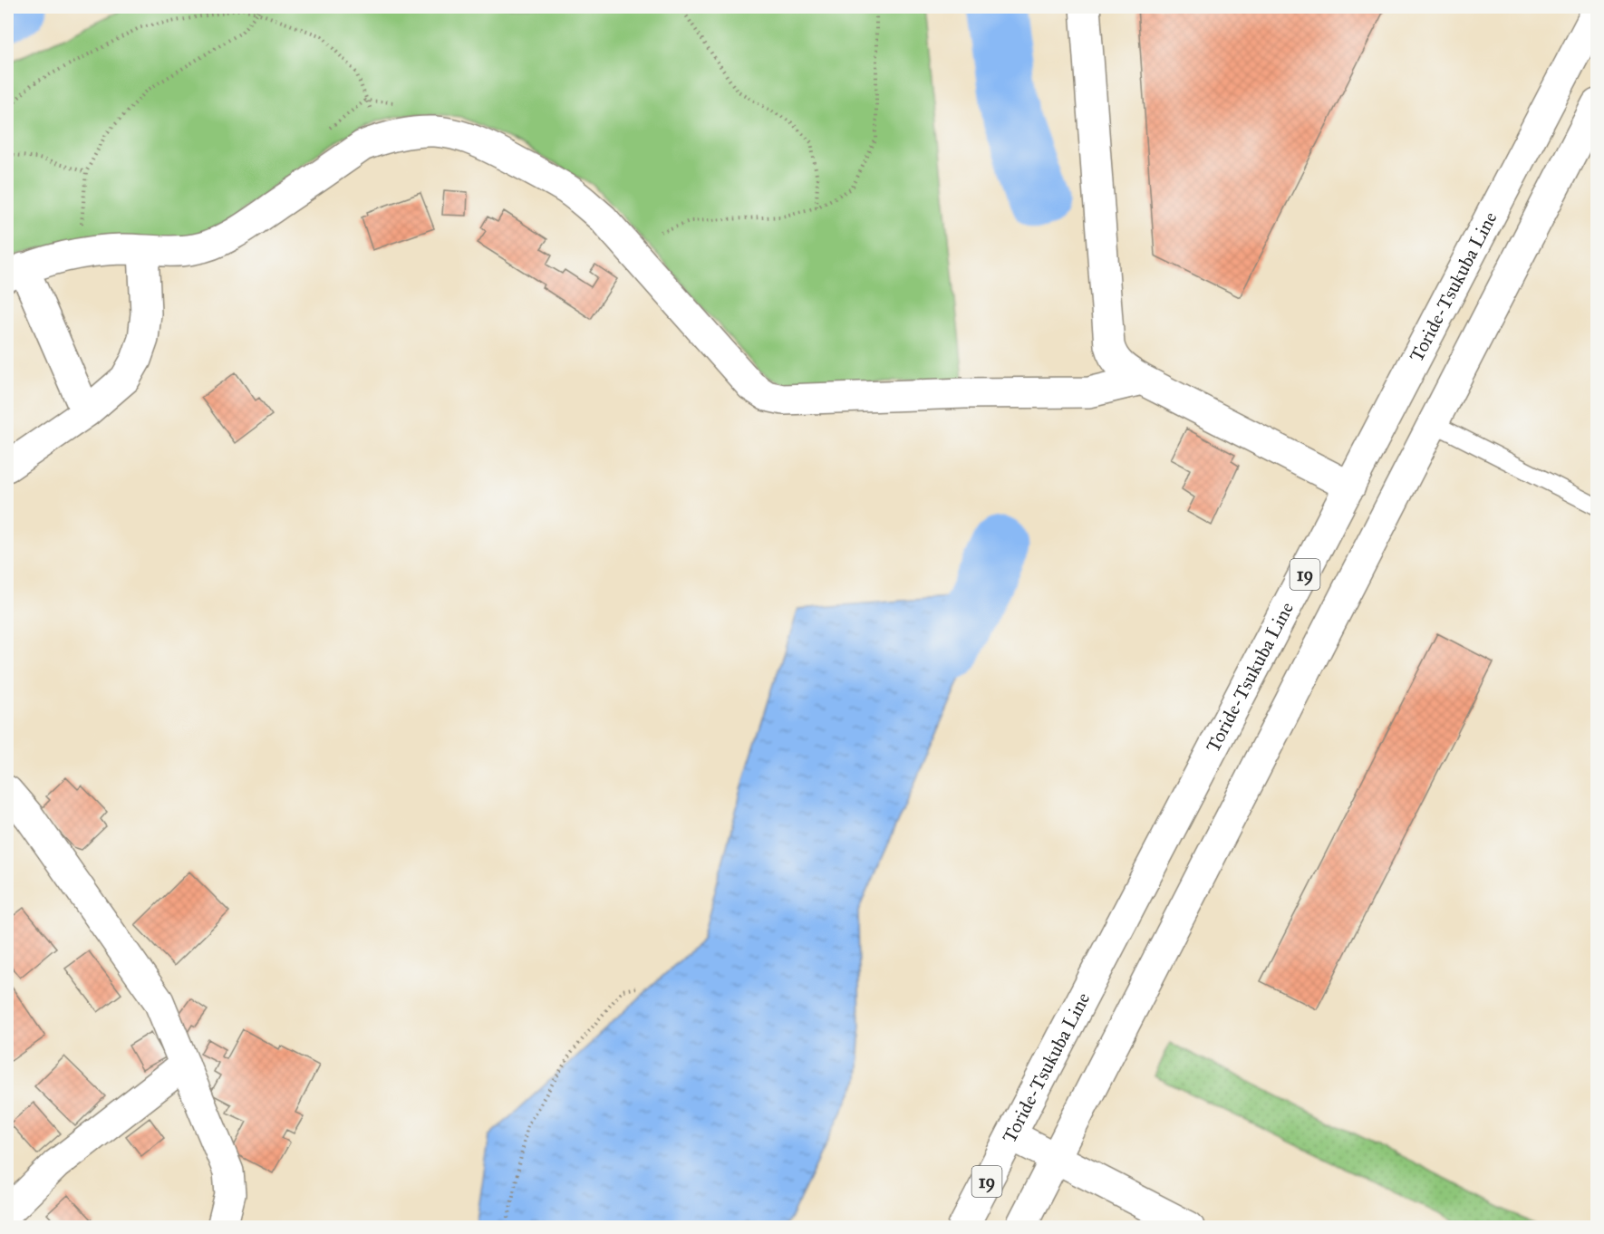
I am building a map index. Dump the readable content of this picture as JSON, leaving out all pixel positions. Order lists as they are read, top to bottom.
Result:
{
  "streets": {
    "street": ["Toride-Tsukuba Line", "19"]
  }
}
